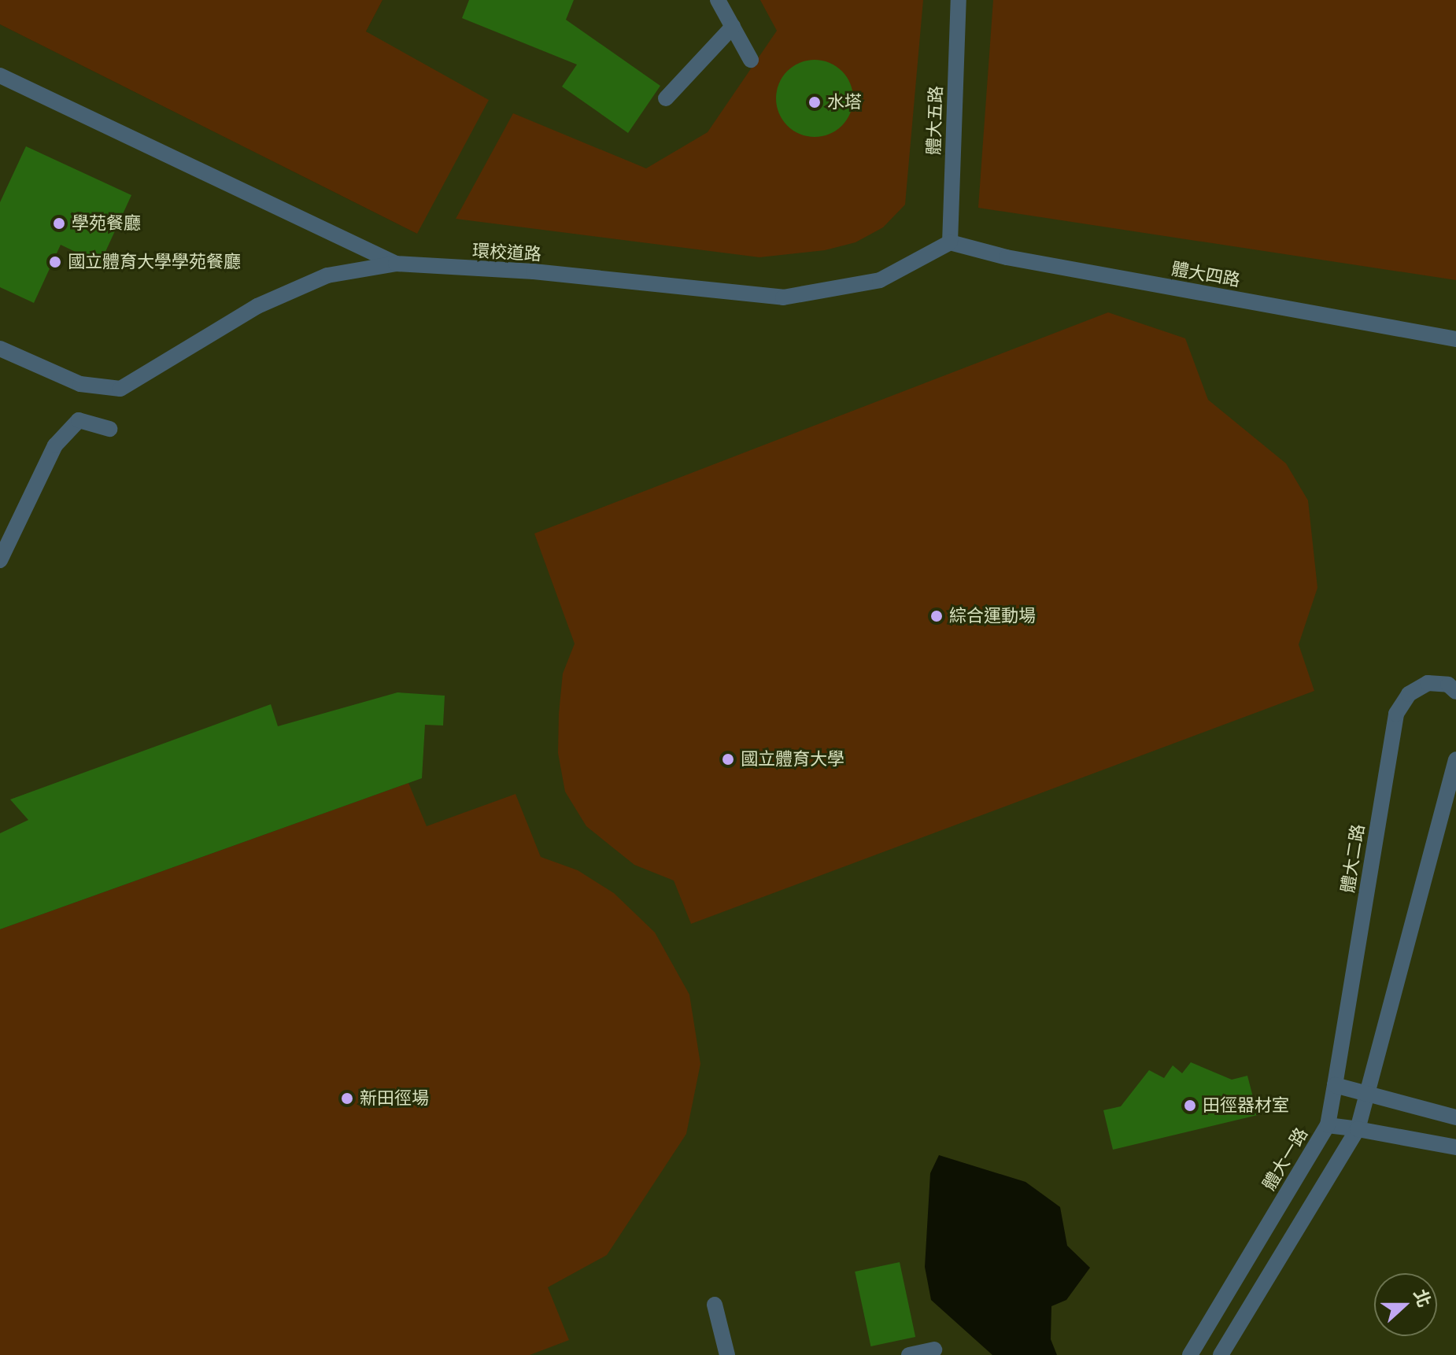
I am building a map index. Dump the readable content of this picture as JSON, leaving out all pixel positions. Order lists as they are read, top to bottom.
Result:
{
  "streets": {
    "street": [
      "體大五路",
      "環校道路",
      "體大四路",
      "體大二路",
      "體大一路"
    ]
  },
  "crossings": [
    ["體大五路", "環校道路"],
    ["體大五路", "體大四路"],
    ["環校道路", "體大四路"],
    ["體大二路", "體大一路"]
  ],
  "places": [
    "水塔",
    "學苑餐廳",
    "國立體育大學學苑餐廳",
    "綜合運動場",
    "國立體育大學",
    "新田徑場",
    "田徑器材室"
  ],
  "north": "right"
}
